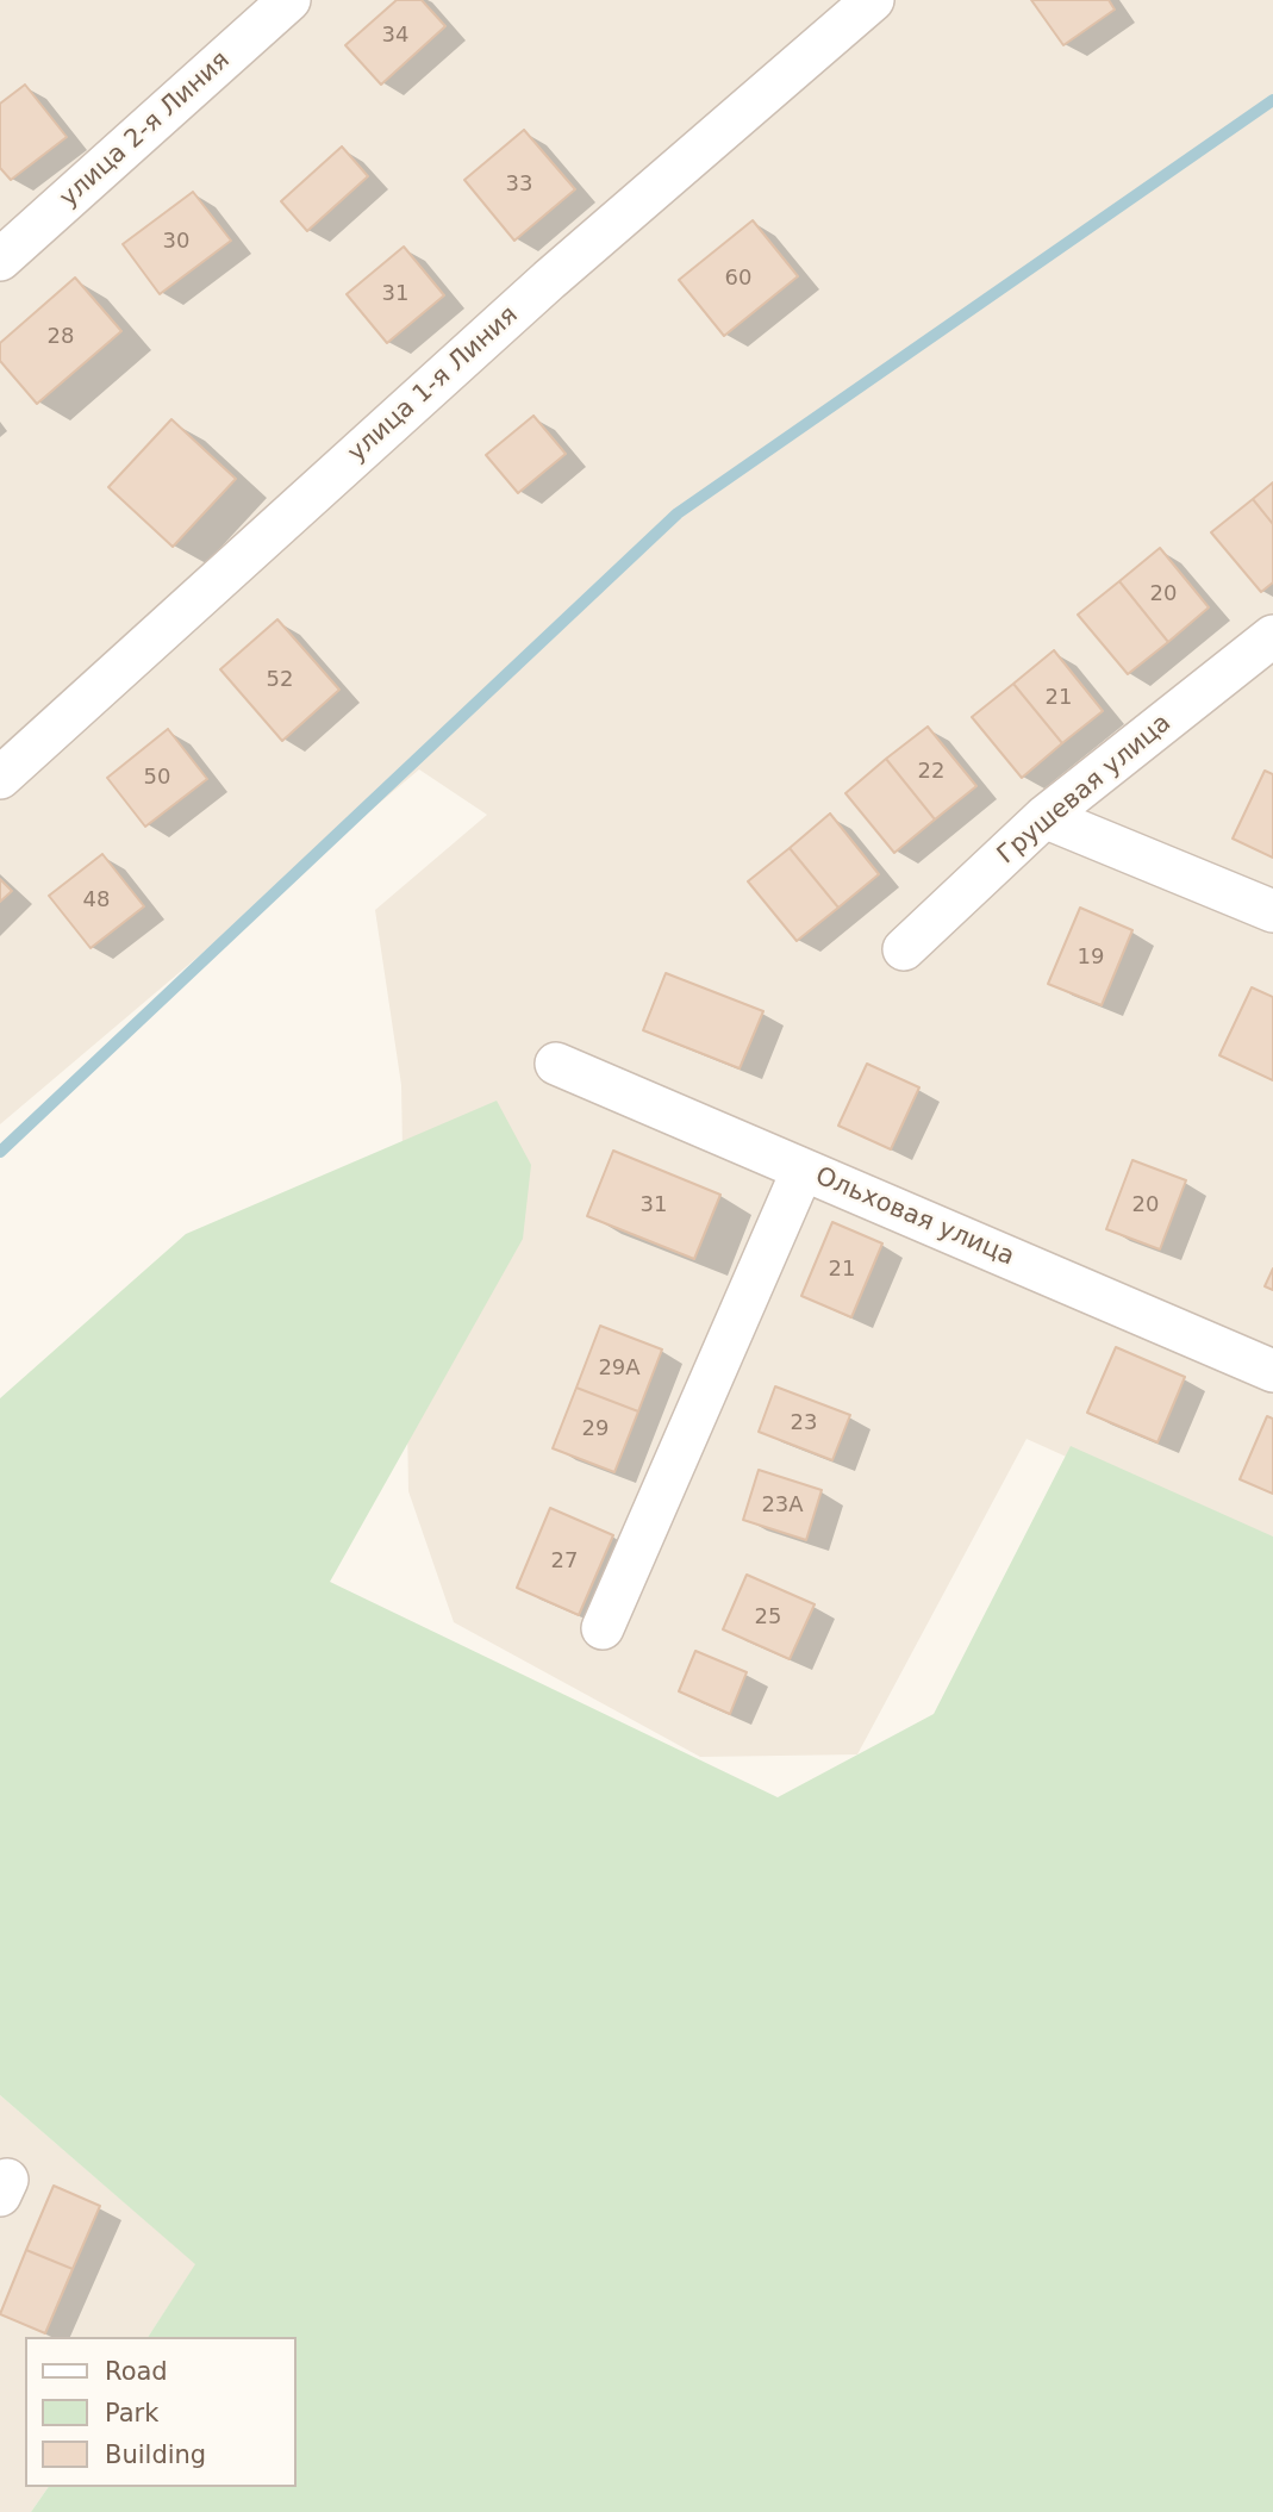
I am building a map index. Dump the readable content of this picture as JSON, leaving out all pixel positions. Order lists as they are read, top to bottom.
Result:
{
  "streets": {
    "street": [
      "улица 2-я Линия",
      "улица 1-я Линия",
      "Грушевая улица",
      "Ольховая улица"
    ]
  },
  "house_numbers": [
    "34",
    "33",
    "30",
    "60",
    "31",
    "28",
    "20",
    "52",
    "21",
    "22",
    "50",
    "48",
    "19",
    "31",
    "20",
    "21",
    "29А",
    "23",
    "29",
    "23А",
    "27",
    "25"
  ],
  "legend": ["Road", "Park", "Building"]
}
